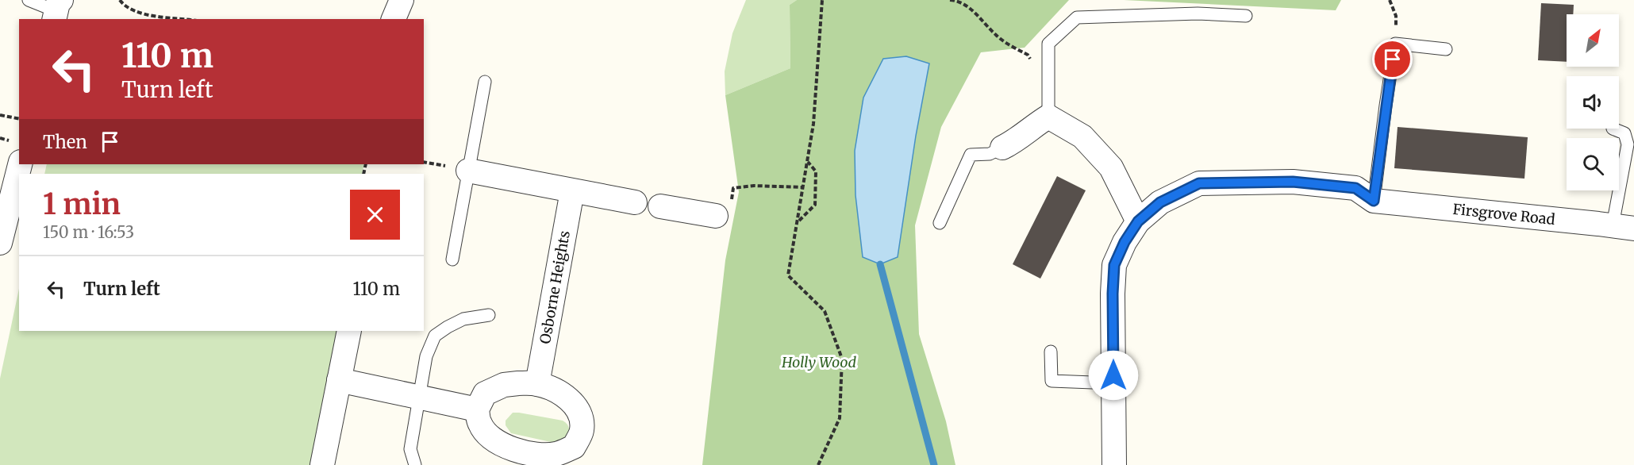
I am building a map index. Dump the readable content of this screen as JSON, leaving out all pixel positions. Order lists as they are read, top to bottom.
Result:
{
  "streets": {
    "street": ["Firsgrove Road", "Osborne Heights"]
  },
  "parks": ["Holly Wood"],
  "north": "top right",
  "page": {
    "turn": ["110 m", "Turn left"],
    "then": "Then",
    "heading": ["1 min", "150 m · 16:53"],
    "list": [
      {
        "name": "Turn left",
        "value": "110 m"
      }
    ]
  }
}
